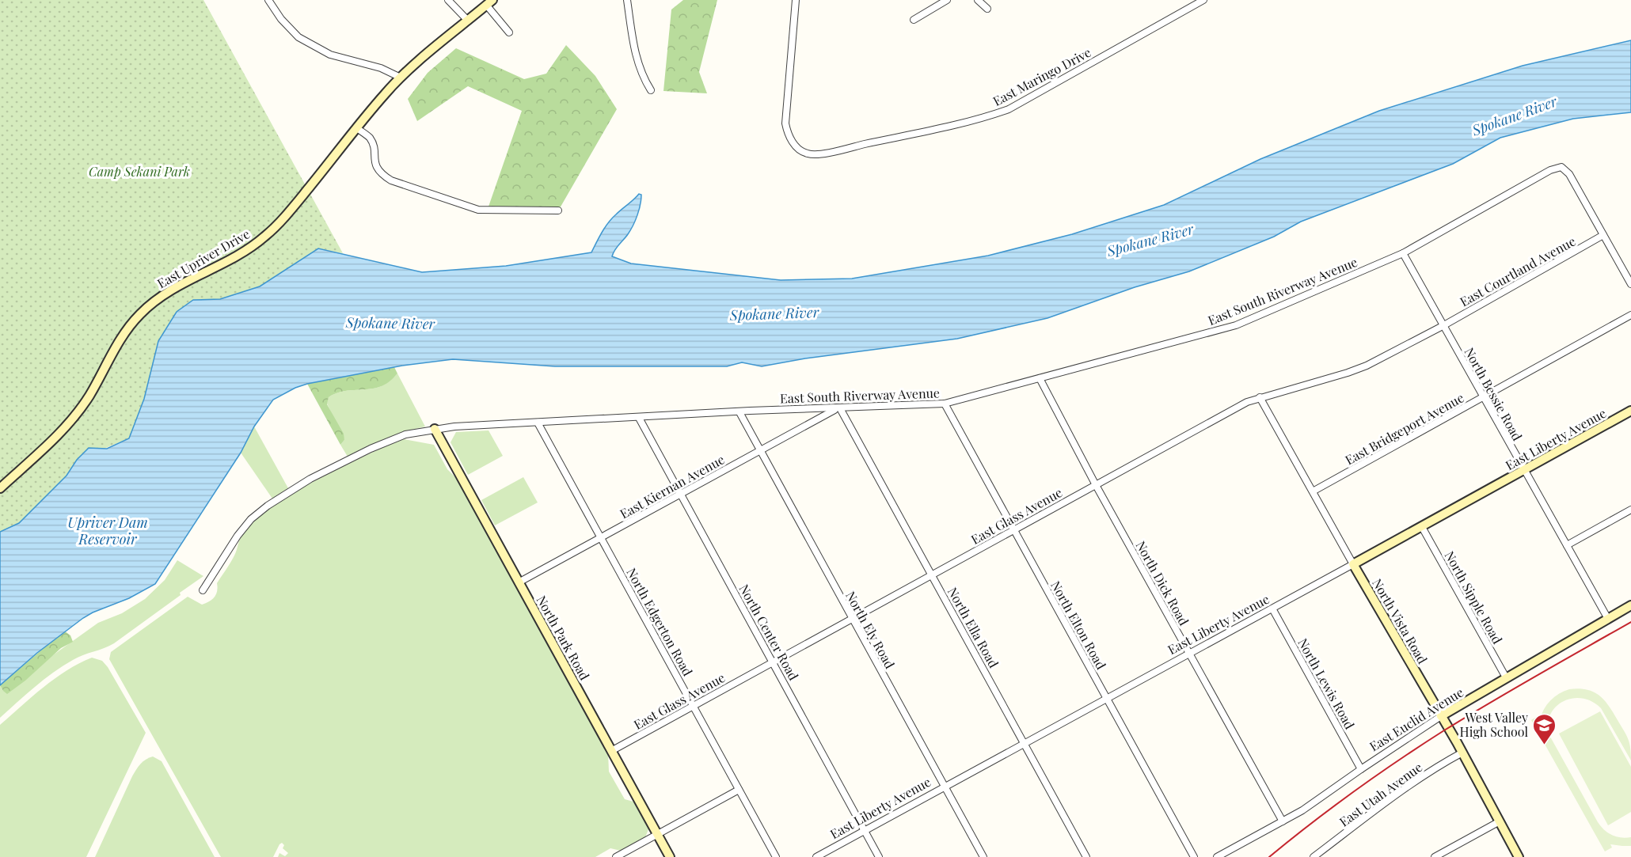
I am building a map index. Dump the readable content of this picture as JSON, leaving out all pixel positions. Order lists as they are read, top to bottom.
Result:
{
  "streets": {
    "street": [
      "East Maringo Drive",
      "East Upriver Drive",
      "East Courtland Avenue",
      "East South Riverway Avenue",
      "North Bessie Road",
      "East Bridgeport Avenue",
      "East Liberty Avenue",
      "East Kiernan Avenue",
      "East Glass Avenue",
      "North Dick Road",
      "North Sipple Road",
      "North Vista Road",
      "North Edgerton Road",
      "North Elton Road",
      "North Ella Road",
      "North Ely Road",
      "North Center Road",
      "North Park Road",
      "North Lewis Road",
      "East Euclid Avenue",
      "East Utah Avenue"
    ]
  },
  "crossings": [
    ["East Courtland Avenue", "East South Riverway Avenue"],
    ["East Courtland Avenue", "North Bessie Road"],
    ["East Courtland Avenue", "East Glass Avenue"],
    ["East South Riverway Avenue", "North Bessie Road"],
    ["East South Riverway Avenue", "East Kiernan Avenue"],
    ["East South Riverway Avenue", "North Dick Road"],
    ["East South Riverway Avenue", "North Edgerton Road"],
    ["East South Riverway Avenue", "North Elton Road"],
    ["East South Riverway Avenue", "North Ella Road"],
    ["East South Riverway Avenue", "North Ely Road"],
    ["East South Riverway Avenue", "North Center Road"],
    ["East South Riverway Avenue", "North Park Road"],
    ["North Bessie Road", "East Bridgeport Avenue"],
    ["North Bessie Road", "East Liberty Avenue"],
    ["North Bessie Road", "East Glass Avenue"],
    ["North Bessie Road", "East Euclid Avenue"],
    ["East Bridgeport Avenue", "North Vista Road"],
    ["East Liberty Avenue", "North Dick Road"],
    ["East Liberty Avenue", "North Sipple Road"],
    ["East Liberty Avenue", "North Vista Road"],
    ["East Liberty Avenue", "North Elton Road"],
    ["East Liberty Avenue", "North Ella Road"],
    ["East Liberty Avenue", "North Ely Road"],
    ["East Liberty Avenue", "North Center Road"],
    ["East Liberty Avenue", "North Lewis Road"],
    ["East Kiernan Avenue", "North Edgerton Road"],
    ["East Kiernan Avenue", "North Ella Road"],
    ["East Kiernan Avenue", "North Ely Road"],
    ["East Kiernan Avenue", "North Center Road"],
    ["East Kiernan Avenue", "North Park Road"],
    ["East Glass Avenue", "North Dick Road"],
    ["East Glass Avenue", "North Vista Road"],
    ["East Glass Avenue", "North Edgerton Road"],
    ["East Glass Avenue", "North Elton Road"],
    ["East Glass Avenue", "North Ella Road"],
    ["East Glass Avenue", "North Ely Road"],
    ["East Glass Avenue", "North Center Road"],
    ["East Glass Avenue", "North Park Road"],
    ["North Dick Road", "East Euclid Avenue"],
    ["North Sipple Road", "East Euclid Avenue"],
    ["North Vista Road", "East Euclid Avenue"],
    ["North Vista Road", "East Utah Avenue"],
    ["North Lewis Road", "East Euclid Avenue"]
  ],
  "water": ["Spokane River", "Upriver Dam Reservoir"],
  "parks": ["Camp Sekani Park"],
  "places": {
    "school or university": ["West Valley High School"]
  }
}
